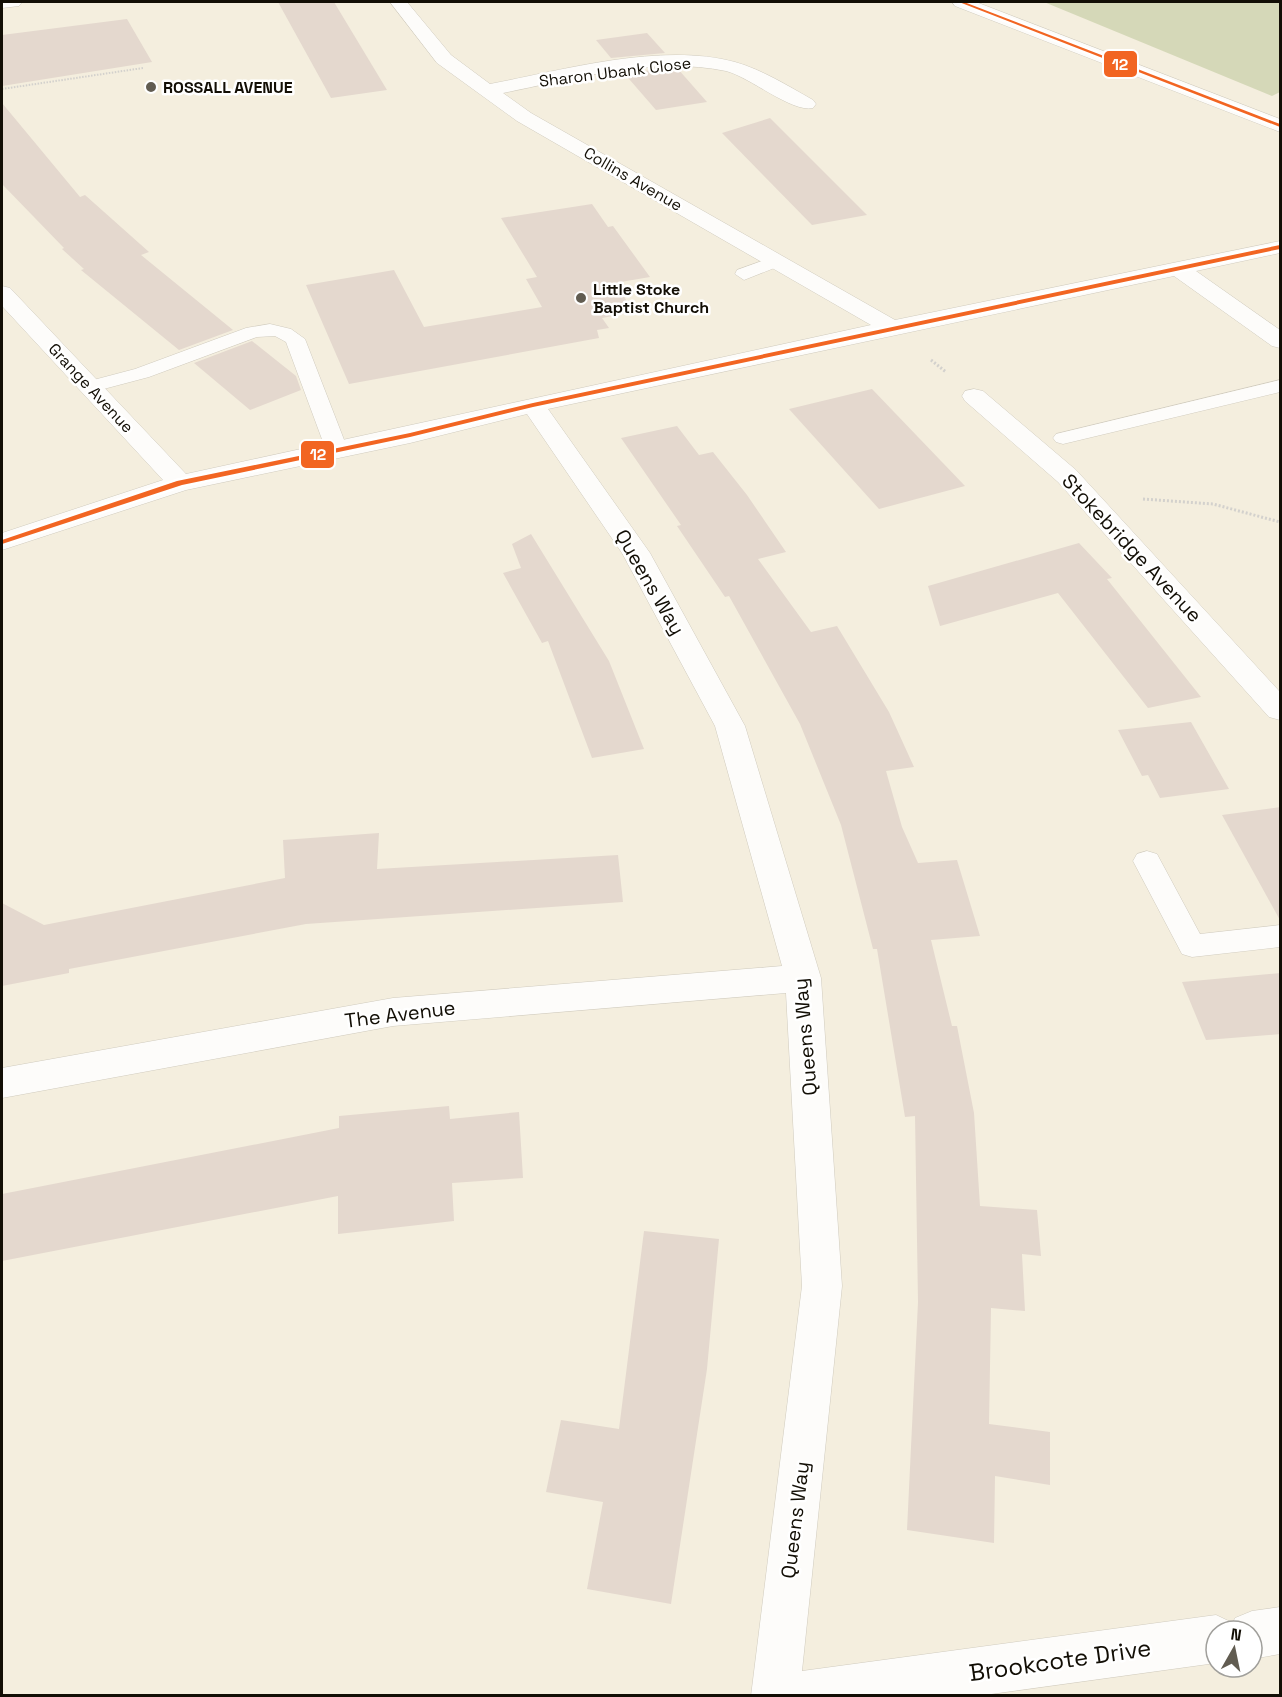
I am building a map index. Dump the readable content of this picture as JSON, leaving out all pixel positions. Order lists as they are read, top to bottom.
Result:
{
  "streets": {
    "street": [
      "Sharon Ubank Close",
      "Collins Avenue",
      "Grange Avenue",
      "Stokebridge Avenue",
      "Queens Way",
      "The Avenue",
      "Brookcote Drive"
    ]
  },
  "crossings": [
    ["Sharon Ubank Close", "Collins Avenue"],
    ["Queens Way", "The Avenue"]
  ],
  "places": ["ROSSALL AVENUE", "Little Stoke Baptist Church"],
  "lines": ["transit line 12"],
  "north": "top"
}
